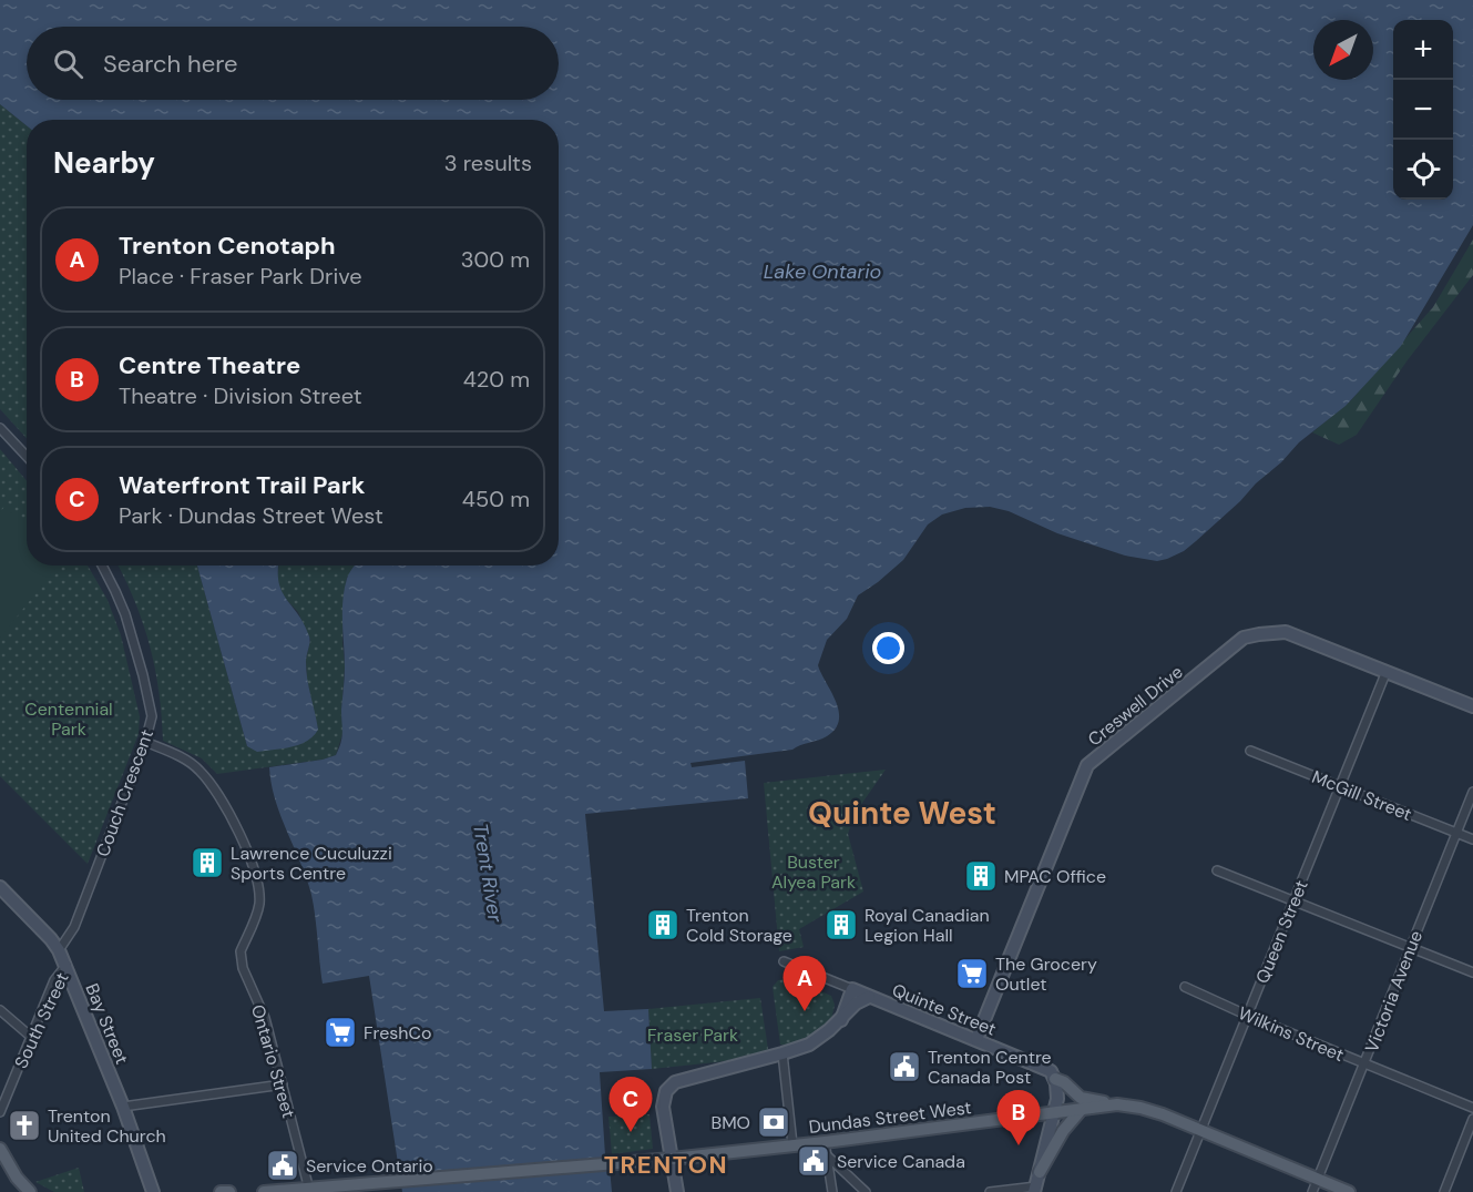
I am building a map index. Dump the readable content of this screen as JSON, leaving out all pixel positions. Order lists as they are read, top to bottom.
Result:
{
  "streets": {
    "main road": ["Dundas Street West"],
    "street": [
      "Creswell Drive",
      "Couch Crescent",
      "McGill Street",
      "Queen Street",
      "Victoria Avenue",
      "Quinte Street",
      "South Street",
      "Bay Street",
      "Wilkins Street",
      "Ontario Street"
    ]
  },
  "crossings": [
    ["Creswell Drive", "Queen Street"],
    ["Creswell Drive", "Quinte Street"],
    ["Couch Crescent", "Bay Street"],
    ["Couch Crescent", "Ontario Street"],
    ["McGill Street", "Queen Street"],
    ["McGill Street", "Victoria Avenue"],
    ["Queen Street", "Wilkins Street"],
    ["Queen Street", "Dundas Street West"],
    ["Victoria Avenue", "Wilkins Street"],
    ["Victoria Avenue", "Dundas Street West"],
    ["South Street", "Bay Street"],
    ["Ontario Street", "Dundas Street West"]
  ],
  "districts": ["Quinte West", "TRENTON"],
  "water": ["Lake Ontario", "Trent River"],
  "parks": ["Centennial Park", "Buster Alyea Park", "Fraser Park"],
  "places": {
    "building": [
      "Lawrence Cuculuzzi Sports Centre",
      "MPAC Office",
      "Trenton Cold Storage",
      "Royal Canadian Legion Hall"
    ],
    "supermarket": ["The Grocery Outlet", "FreshCo"],
    "public building": ["Trenton Centre Canada Post", "Service Canada", "Service Ontario"],
    "bank": ["BMO"],
    "church": ["Trenton United Church"]
  },
  "north": "bottom left",
  "page": {
    "map_buttons": ["+", "−"],
    "search": "Search here",
    "heading": ["Nearby", "3 results"],
    "list": [
      {
        "mark": "A",
        "name": "Trenton Cenotaph",
        "note": "Place · Fraser Park Drive",
        "value": "300 m"
      },
      {
        "mark": "B",
        "name": "Centre Theatre",
        "note": "Theatre · Division Street",
        "value": "420 m"
      },
      {
        "mark": "C",
        "name": "Waterfront Trail Park",
        "note": "Park · Dundas Street West",
        "value": "450 m"
      }
    ],
    "pins": ["A", "C", "B"]
  }
}
